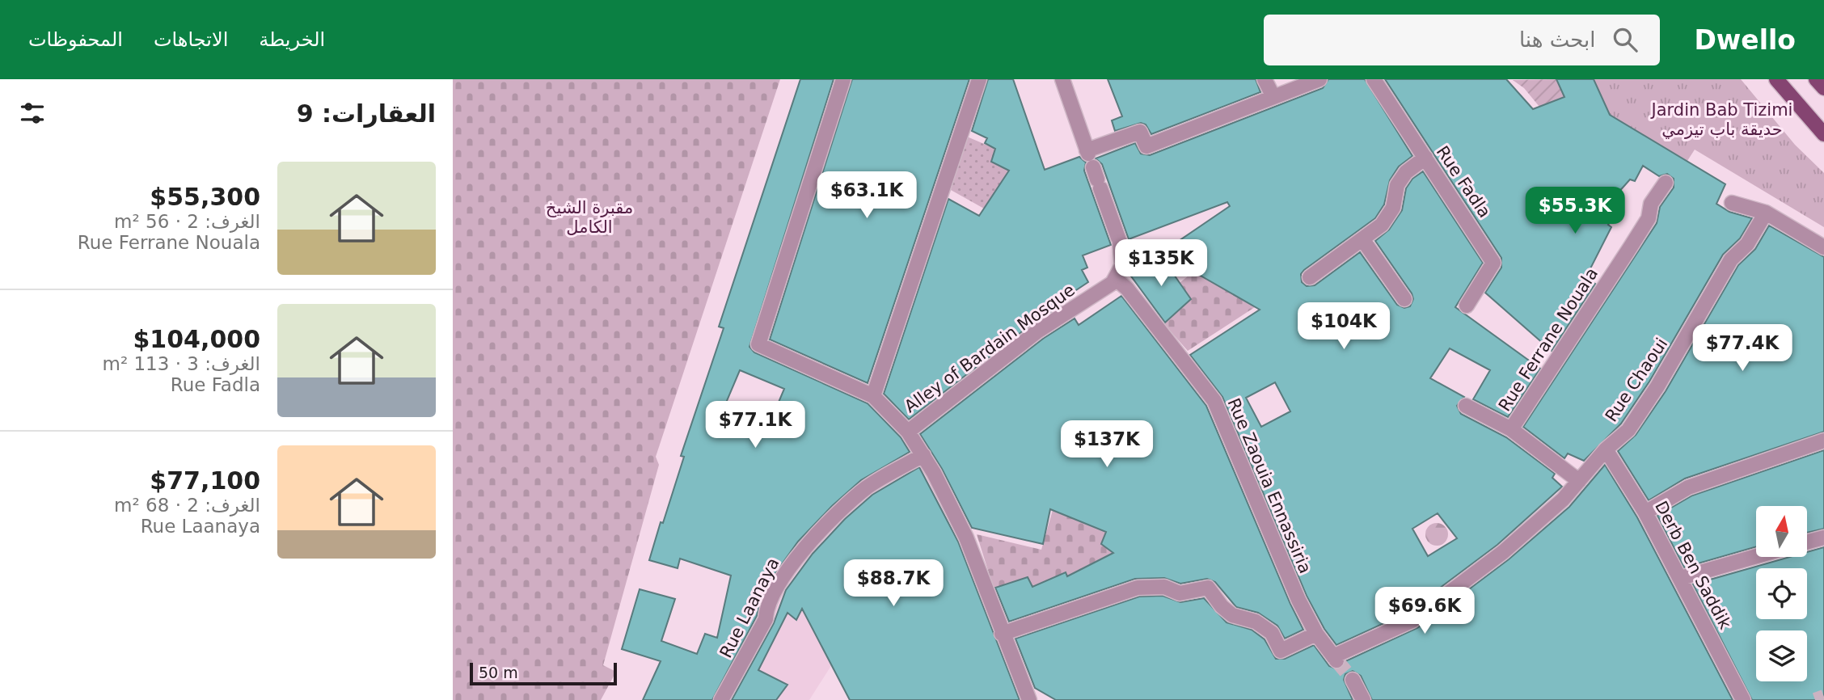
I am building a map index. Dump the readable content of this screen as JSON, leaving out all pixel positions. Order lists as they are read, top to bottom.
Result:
{
  "streets": {
    "street": [
      "Rue Fadla",
      "Rue Ferrane Nouala",
      "Alley of Bardain Mosque",
      "Rue Chaoui",
      "Rue Zaouia Ennassiria",
      "Derb Ben Saddik",
      "Rue Laanaya"
    ]
  },
  "crossings": [
    ["Alley of Bardain Mosque", "Rue Zaouia Ennassiria"],
    ["Rue Chaoui", "Rue Zaouia Ennassiria"],
    ["Rue Chaoui", "Derb Ben Saddik"]
  ],
  "parks": ["Jardin Bab Tizimi حديقة باب تيزمي", "مقبرة الشيخ الكامل"],
  "scale_bar": "50 m",
  "north": "top",
  "page": {
    "header": "Dwello",
    "search": "ابحث هنا",
    "nav": ["الخريطة", "الاتجاهات", "المحفوظات"],
    "heading": "العقارات: 9",
    "list": [
      {
        "name": "$55,300",
        "note": "الغرف: 2 · 56 m² · Rue Ferrane Nouala"
      },
      {
        "name": "$104,000",
        "note": "الغرف: 3 · 113 m² · Rue Fadla"
      },
      {
        "name": "$77,100",
        "note": "الغرف: 2 · 68 m² · Rue Laanaya"
      }
    ],
    "price": [
      "$63.1K",
      "$55.3K",
      "$135K",
      "$104K",
      "$77.4K",
      "$77.1K",
      "$137K",
      "$88.7K",
      "$69.6K"
    ],
    "scale": "50 m"
  }
}
